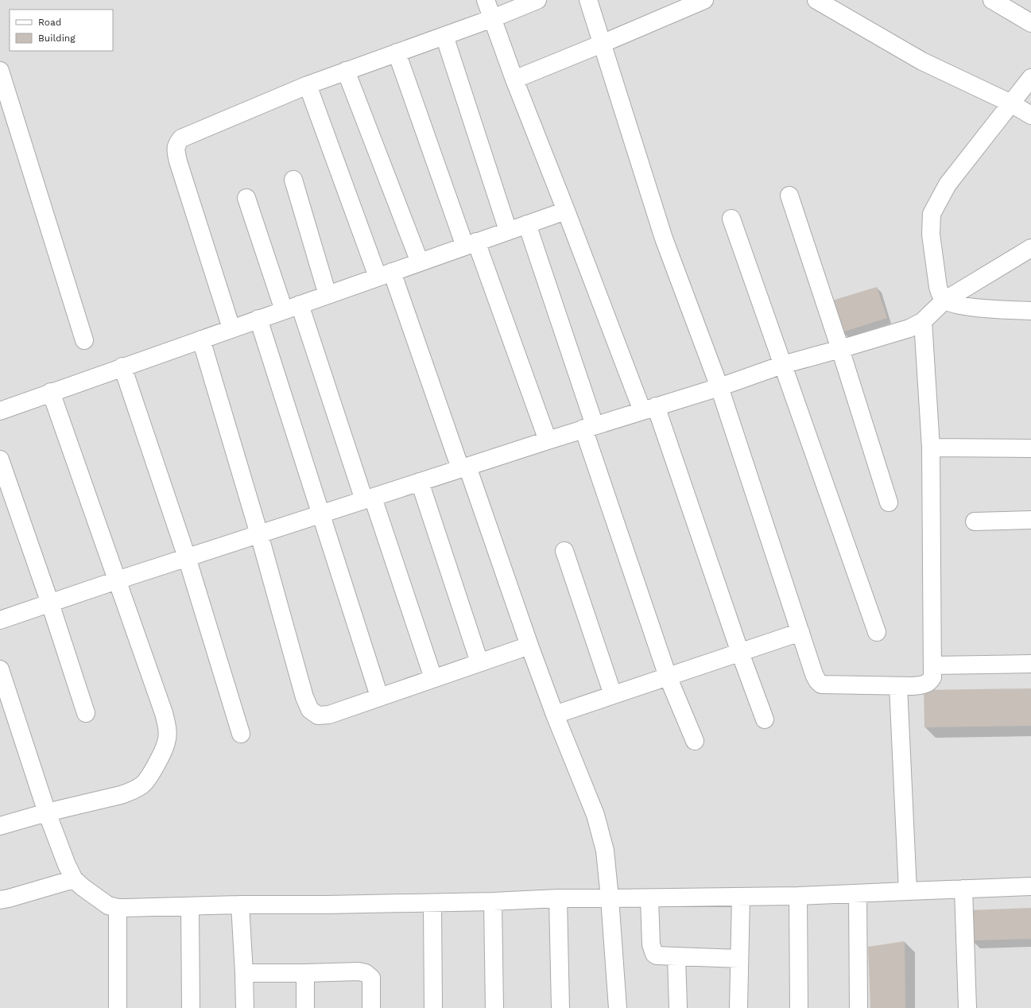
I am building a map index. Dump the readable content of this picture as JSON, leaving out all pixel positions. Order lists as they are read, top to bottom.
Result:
{
  "legend": ["Road", "Building"]
}
